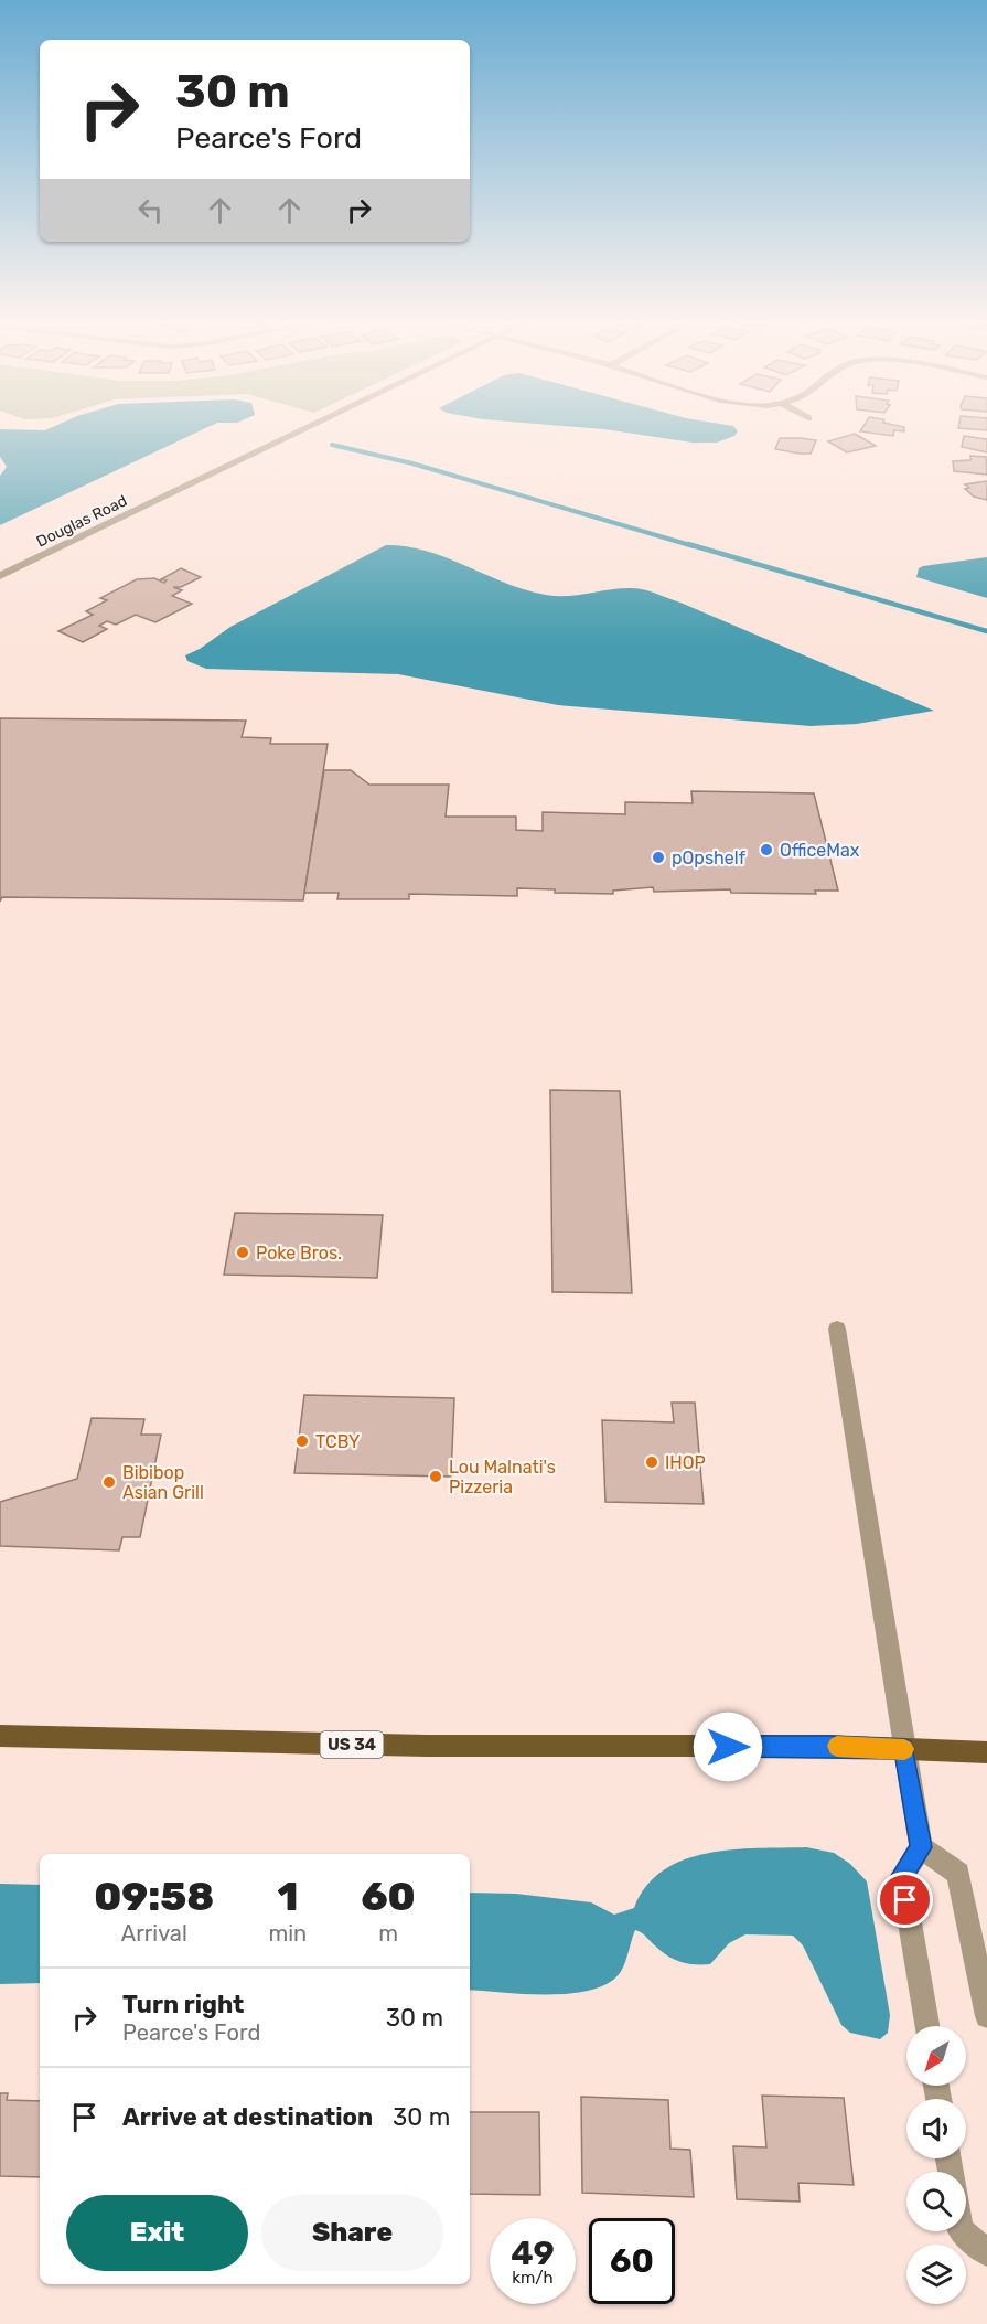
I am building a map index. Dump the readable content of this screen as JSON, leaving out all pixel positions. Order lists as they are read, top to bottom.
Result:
{
  "streets": {
    "main road": ["US 34"],
    "street": ["Douglas Road"]
  },
  "places": [
    "OfficeMax",
    "pOpshelf",
    "Poke Bros.",
    "TCBY",
    "IHOP",
    "Lou Malnati's Pizzeria",
    "Bibibop Asian Grill"
  ],
  "north": "bottom left",
  "page": {
    "turn": ["30 m", "Pearce's Ford"],
    "eta": [
      "09:58",
      "Arrival",
      "1",
      "min",
      "60",
      "m"
    ],
    "list": [
      {
        "name": "Turn right",
        "note": "Pearce's Ford",
        "value": "30 m"
      },
      {
        "name": "Arrive at destination",
        "value": "30 m"
      }
    ],
    "buttons": ["Exit", "Share"],
    "speed": "49 km/h",
    "limit": "60"
  }
}
